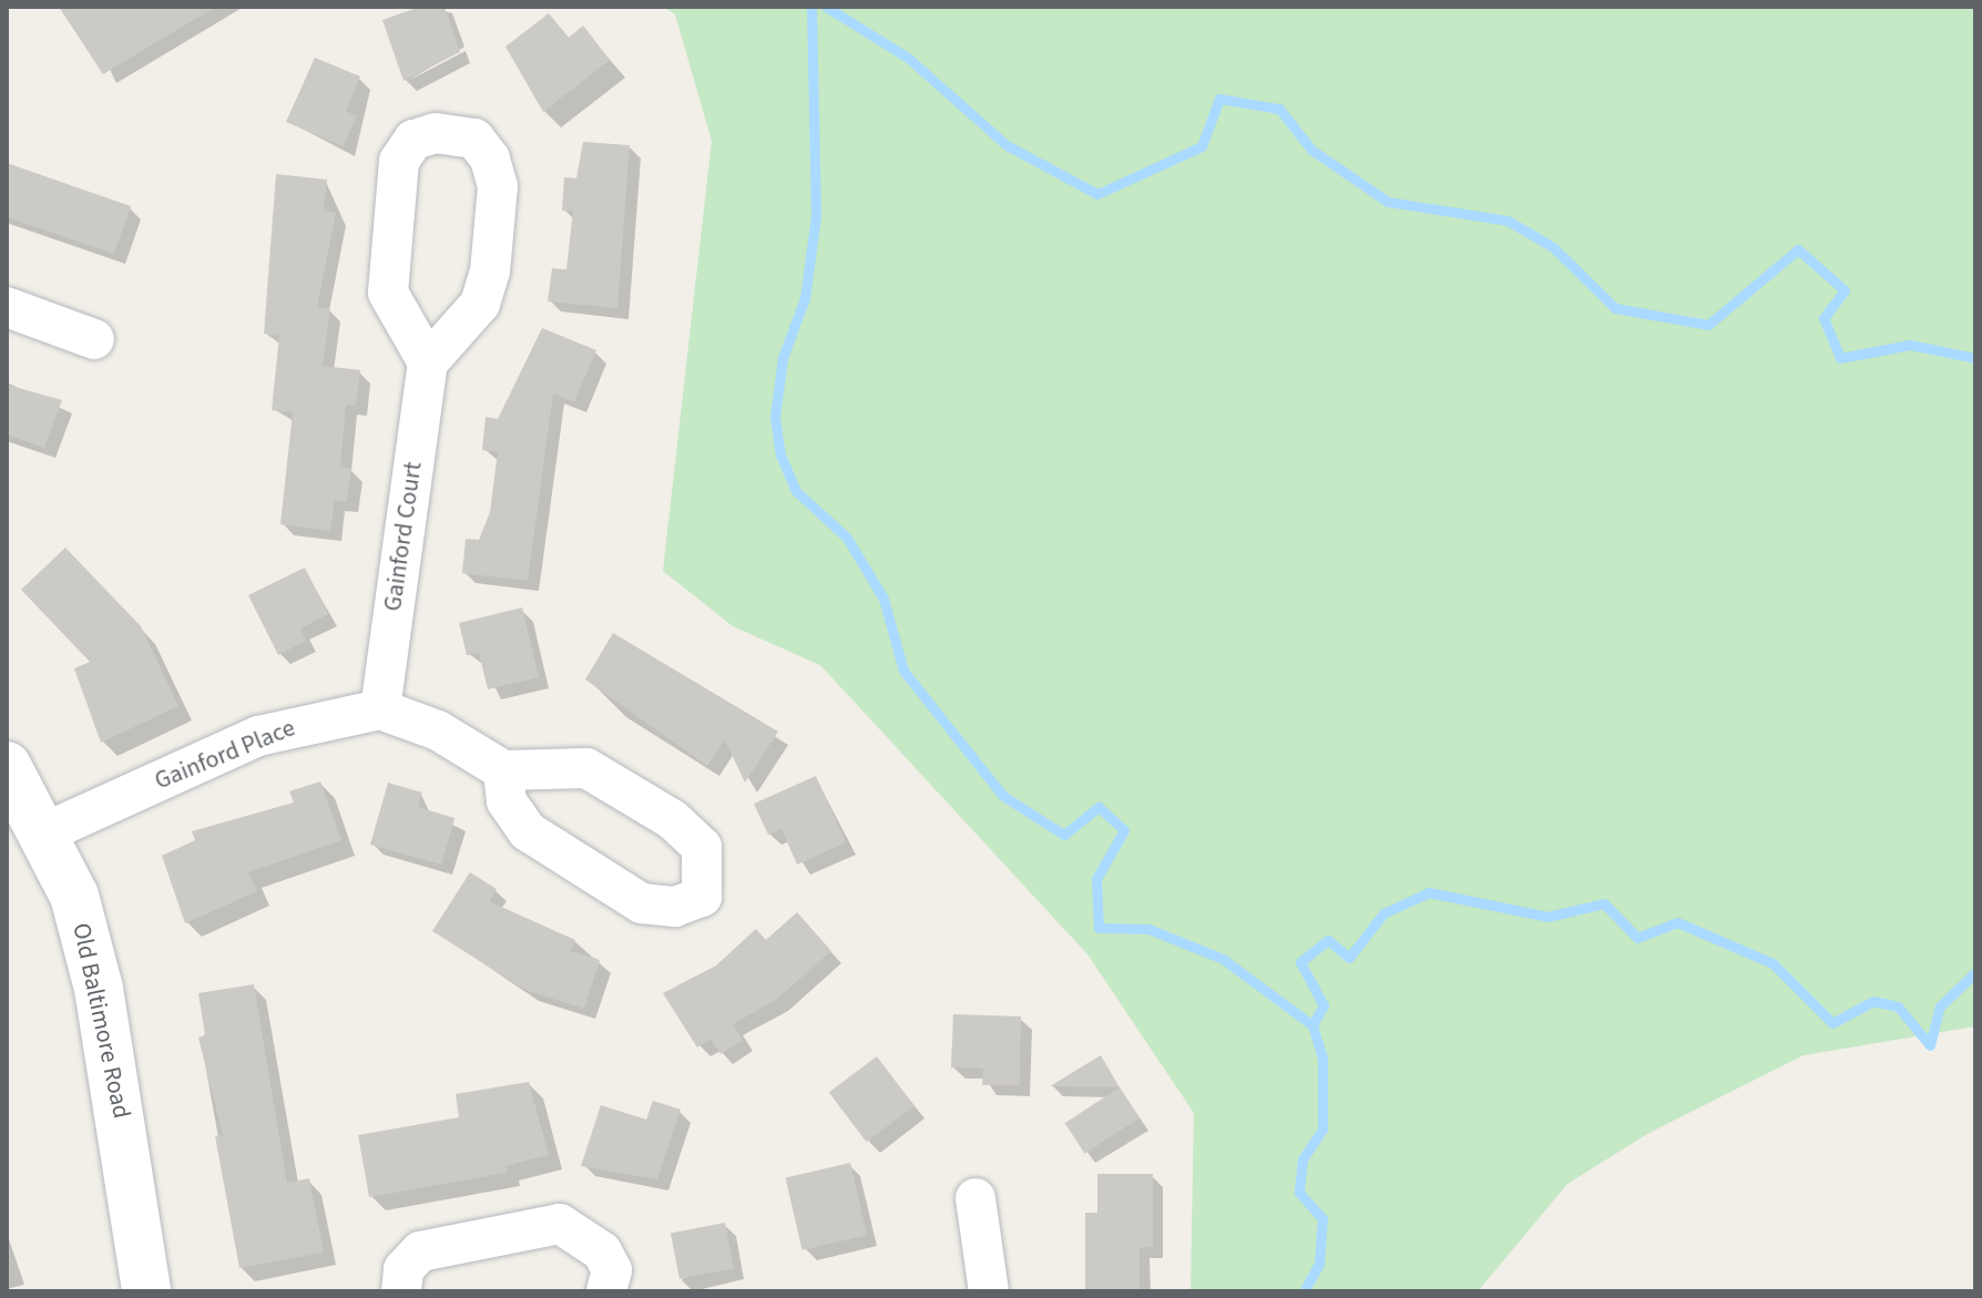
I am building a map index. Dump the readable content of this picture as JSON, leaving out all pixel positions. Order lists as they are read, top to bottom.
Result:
{
  "streets": {
    "street": ["Gainford Court", "Gainford Place", "Old Baltimore Road"]
  },
  "crossings": [
    ["Gainford Court", "Gainford Place"],
    ["Gainford Place", "Old Baltimore Road"]
  ]
}
